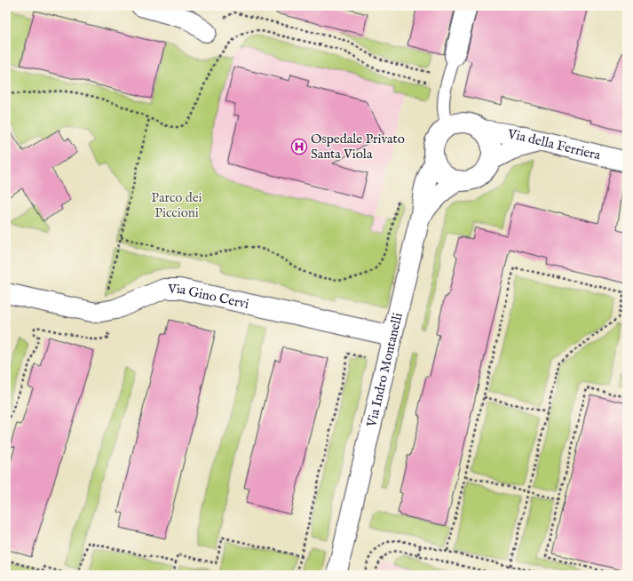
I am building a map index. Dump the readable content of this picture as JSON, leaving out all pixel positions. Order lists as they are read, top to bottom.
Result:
{
  "streets": {
    "street": ["Via della Ferriera", "Via Gino Cervi", "Via Indro Montanelli"]
  },
  "crossings": [
    ["Via della Ferriera", "Via Indro Montanelli"],
    ["Via Gino Cervi", "Via Indro Montanelli"]
  ],
  "parks": ["Parco dei Piccioni"],
  "places": {
    "hospital": ["Ospedale Privato Santa Viola"]
  }
}
